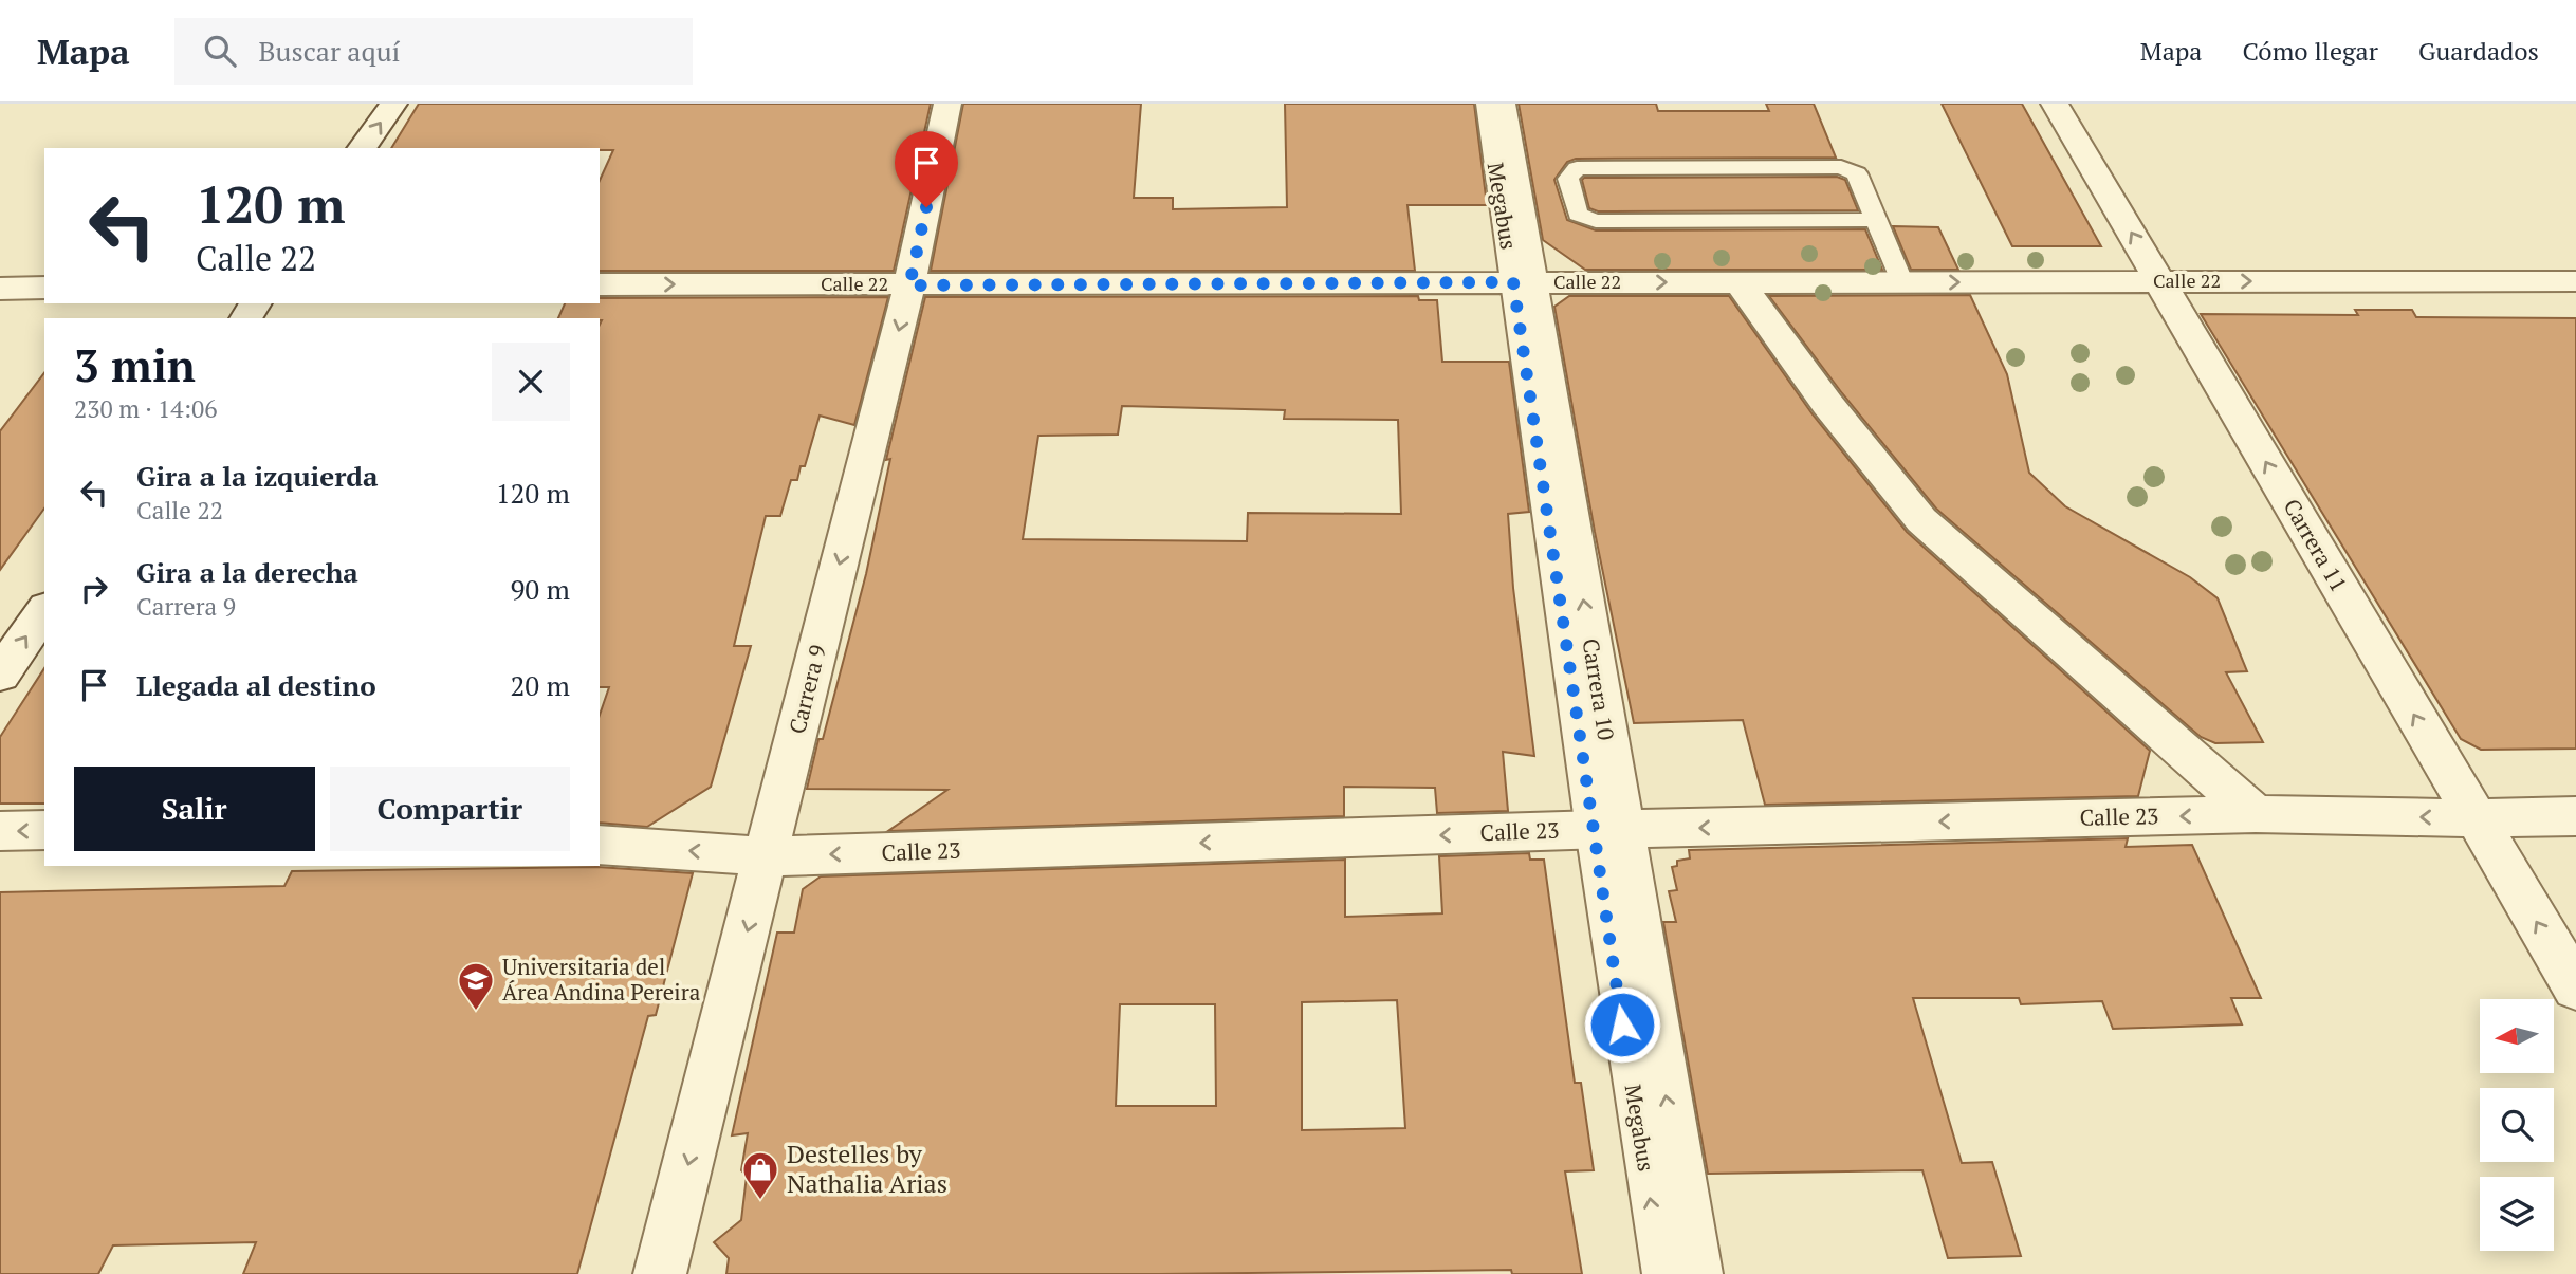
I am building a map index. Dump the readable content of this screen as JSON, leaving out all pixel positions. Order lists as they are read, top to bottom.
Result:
{
  "streets": {
    "street": [
      "Calle 22",
      "Carrera 11",
      "Carrera 9",
      "Carrera 10",
      "Calle 23"
    ],
    "lane": ["Megabus"]
  },
  "crossings": [
    ["Megabus", "Calle 22"],
    ["Megabus", "Carrera 10"],
    ["Megabus", "Calle 23"],
    ["Calle 22", "Carrera 11"],
    ["Calle 22", "Carrera 9"],
    ["Calle 22", "Carrera 10"],
    ["Carrera 11", "Calle 23"],
    ["Carrera 9", "Calle 23"],
    ["Carrera 10", "Calle 23"]
  ],
  "one_way": [
    "Megabus",
    "Calle 22",
    "Carrera 9",
    "Carrera 10",
    "Calle 23"
  ],
  "places": {
    "school or university": ["Universitaria del Área Andina Pereira"],
    "shop": ["Destelles by Nathalia Arias"]
  },
  "north": "left",
  "page": {
    "header": "Mapa",
    "search": "Buscar aquí",
    "nav": ["Mapa", "Cómo llegar", "Guardados"],
    "turn": ["120 m", "Calle 22"],
    "heading": ["3 min", "230 m · 14:06"],
    "list": [
      {
        "name": "Gira a la izquierda",
        "note": "Calle 22",
        "value": "120 m"
      },
      {
        "name": "Gira a la derecha",
        "note": "Carrera 9",
        "value": "90 m"
      },
      {
        "name": "Llegada al destino",
        "value": "20 m"
      }
    ],
    "buttons": ["Salir", "Compartir"]
  }
}
